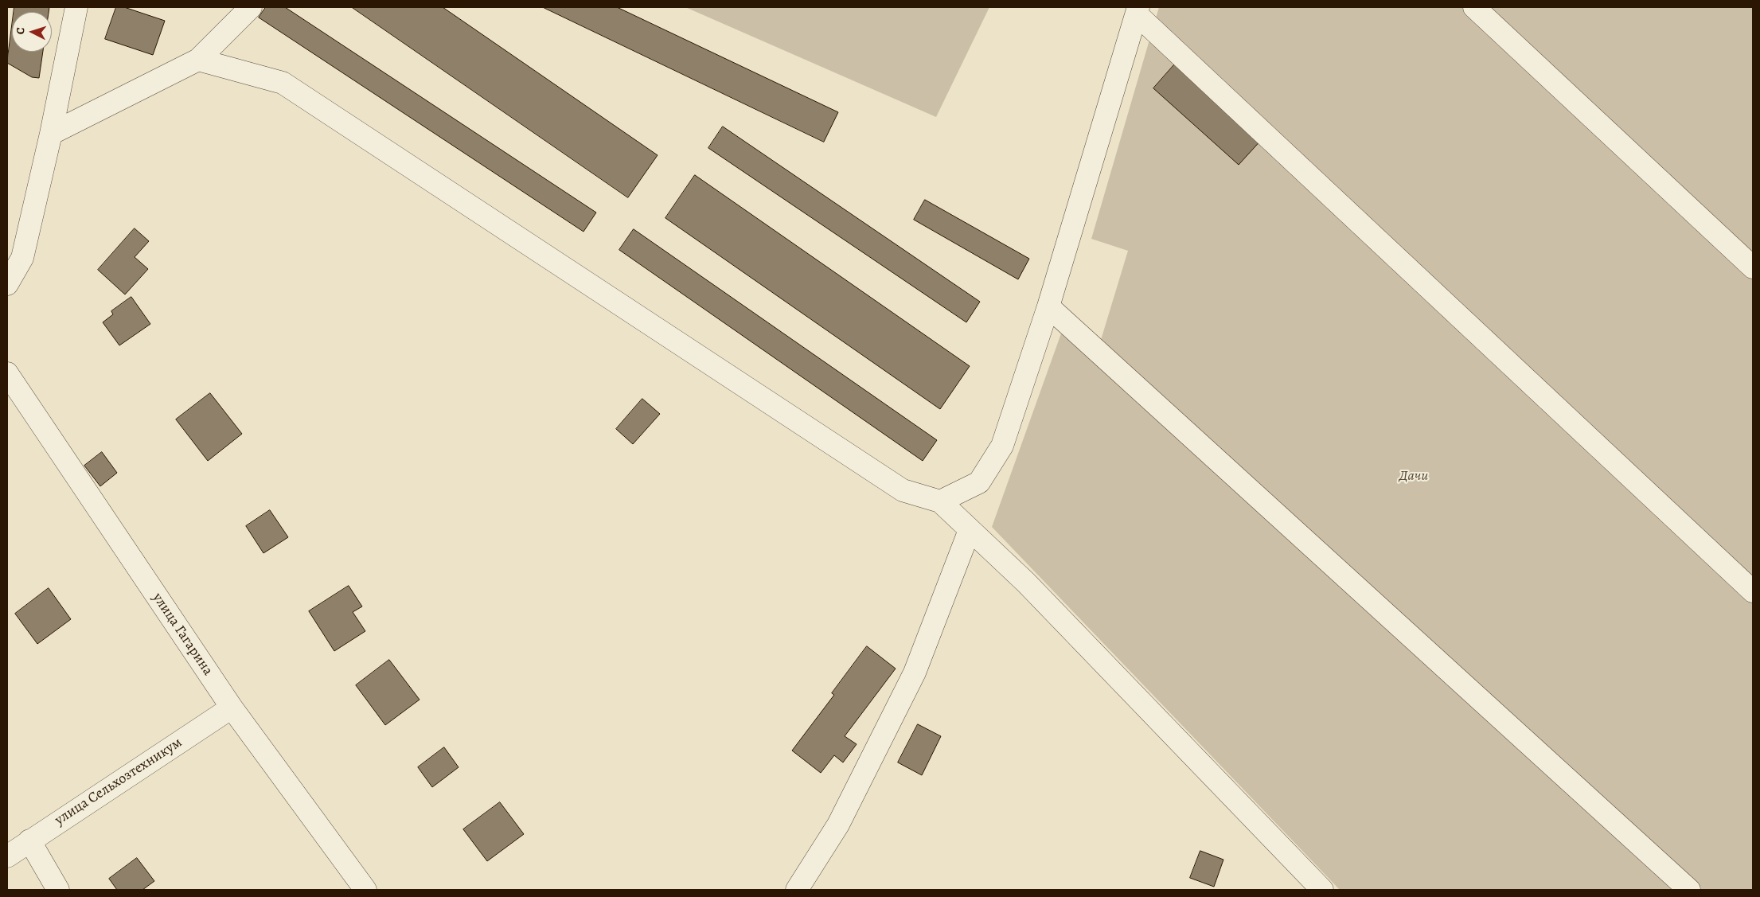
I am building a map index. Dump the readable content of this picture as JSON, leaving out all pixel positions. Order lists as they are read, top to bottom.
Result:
{
  "streets": {
    "street": ["улица Гагарина", "улица Сельхозтехникум"]
  },
  "crossings": [
    ["улица Гагарина", "улица Сельхозтехникум"]
  ],
  "parks": ["Дачи"],
  "north": "left"
}
